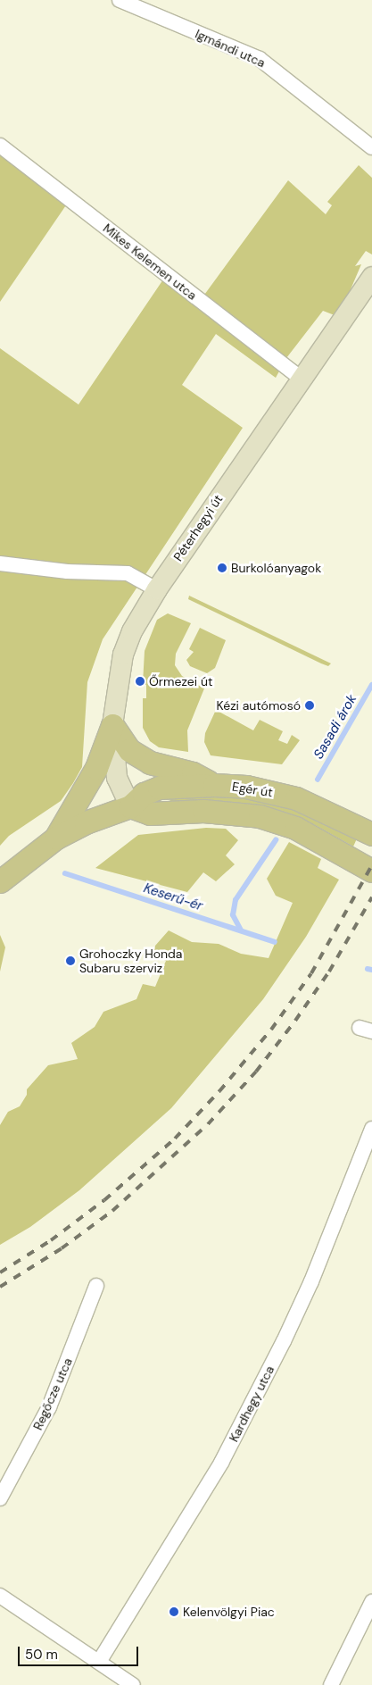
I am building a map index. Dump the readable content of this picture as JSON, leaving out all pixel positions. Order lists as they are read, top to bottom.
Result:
{
  "streets": {
    "main road": ["Egér út"],
    "street": [
      "Igmándi utca",
      "Mikes Kelemen utca",
      "Péterhegyi út",
      "Regőcze utca",
      "Kardhegy utca"
    ]
  },
  "crossings": [
    ["Mikes Kelemen utca", "Péterhegyi út"],
    ["Péterhegyi út", "Egér út"]
  ],
  "water": ["Sasadi árok", "Keserű-ér"],
  "places": [
    "Burkolóanyagok",
    "Őrmezei út",
    "Kézi autómosó",
    "Grohoczky Honda Subaru szerviz",
    "Kelenvölgyi Piac"
  ],
  "scale_bar": "50 m"
}
